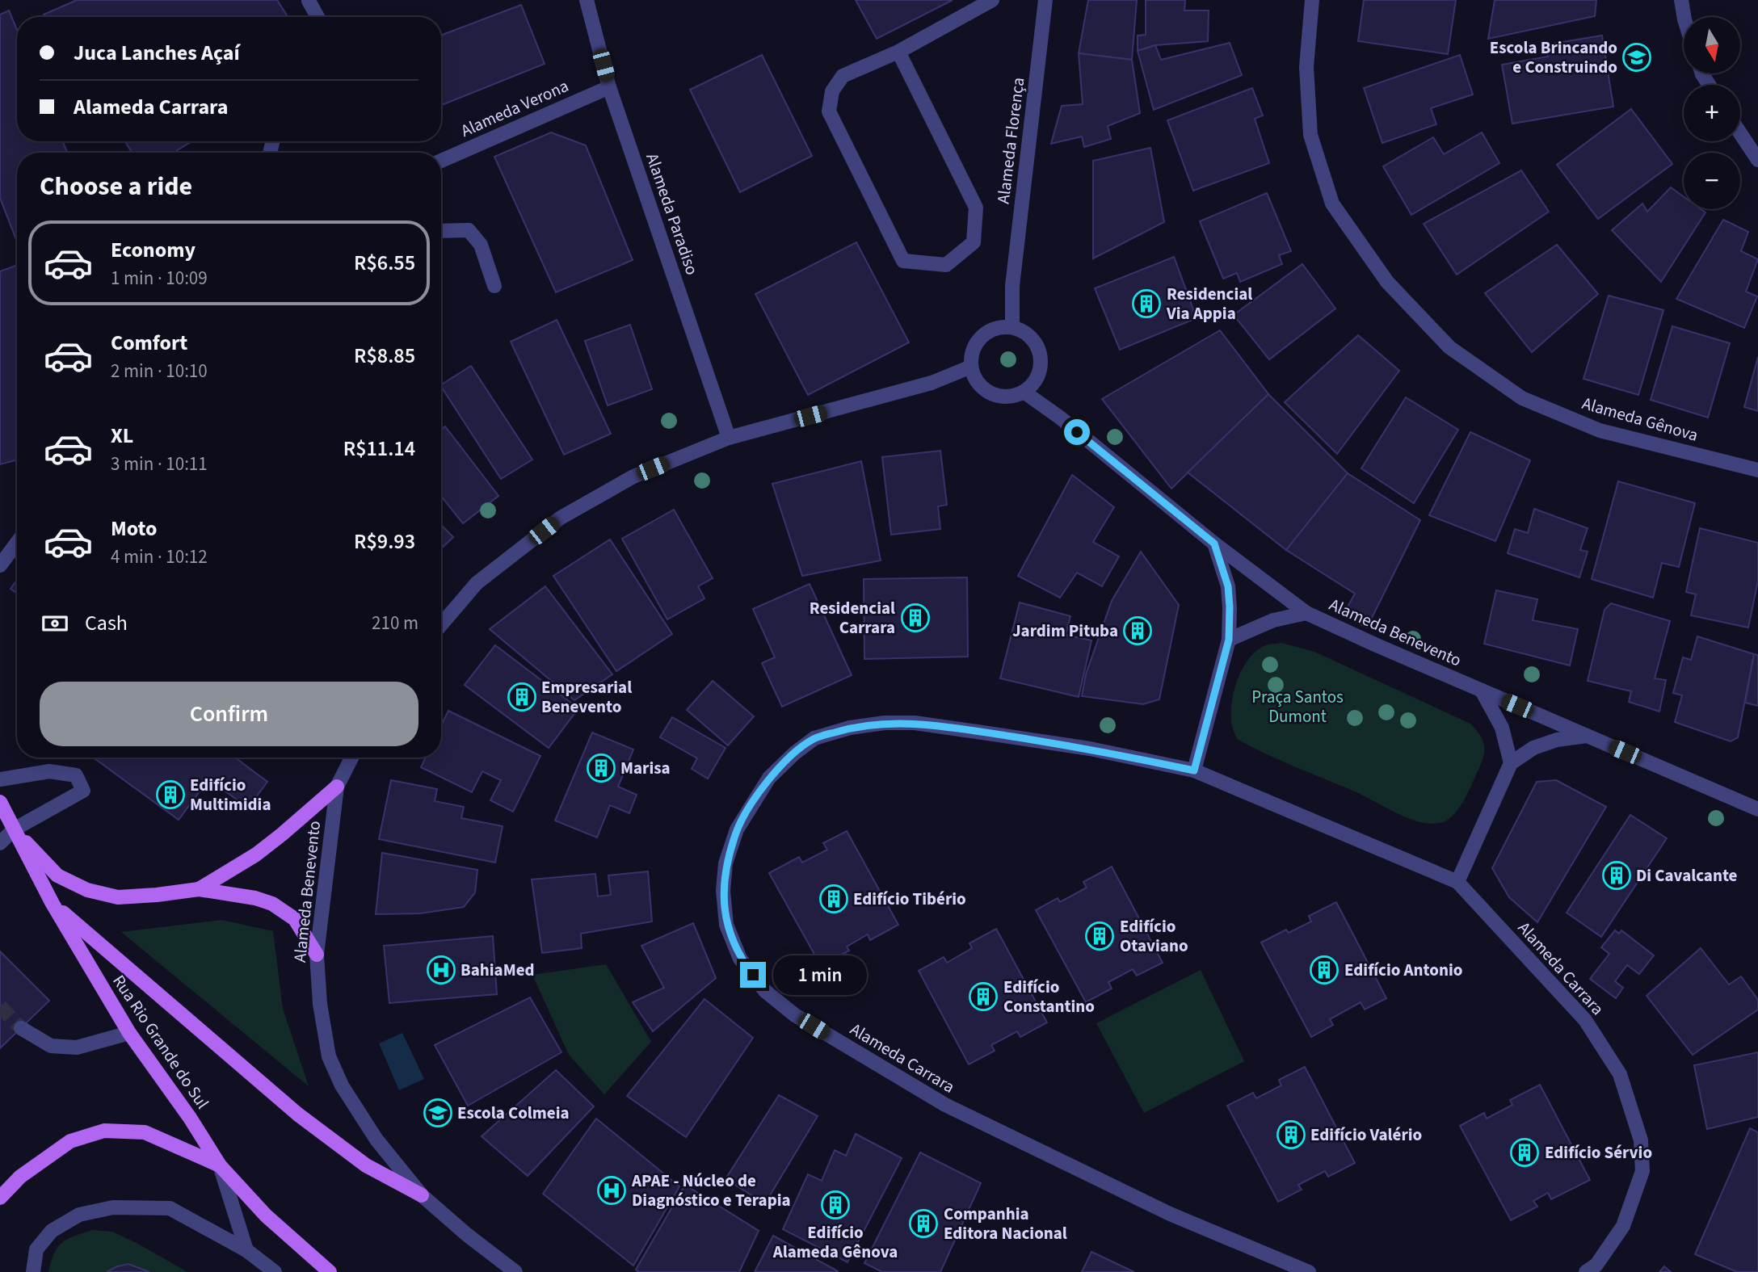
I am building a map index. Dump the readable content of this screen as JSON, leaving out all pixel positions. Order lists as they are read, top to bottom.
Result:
{
  "streets": {
    "main road": ["Rua Rio Grande do Sul"],
    "street": [
      "Alameda Verona",
      "Alameda Florença",
      "Alameda Paradiso",
      "Alameda Gênova",
      "Alameda Benevento",
      "Alameda Carrara"
    ]
  },
  "crossings": [
    ["Alameda Verona", "Alameda Paradiso"],
    ["Alameda Florença", "Alameda Benevento"]
  ],
  "parks": ["Praça Santos Dumont"],
  "places": {
    "school or university": ["Escola Brincando e Construindo", "Escola Colmeia"],
    "building": [
      "Residencial Via Appia",
      "Residencial Carrara",
      "Jardim Pituba",
      "Empresarial Benevento",
      "Marisa",
      "Edifício Multimidia",
      "Di Cavalcante",
      "Edifício Tibério",
      "Edifício Otaviano",
      "Edifício Antonio",
      "Edifício Constantino",
      "Edifício Valério",
      "Edifício Sérvio",
      "Edifício Alameda Gênova",
      "Companhia Editora Nacional"
    ],
    "hospital": ["BahiaMed", "APAE - Núcleo de Diagnóstico e Terapia"]
  },
  "north": "bottom",
  "page": {
    "map_buttons": ["+", "−"],
    "banner": ["Juca Lanches Açaí", "Alameda Carrara"],
    "heading": "Choose a ride",
    "list": [
      {
        "name": "Economy",
        "note": "1 min · 10:09",
        "value": "R$6.55"
      },
      {
        "name": "Comfort",
        "note": "2 min · 10:10",
        "value": "R$8.85"
      },
      {
        "name": "XL",
        "note": "3 min · 10:11",
        "value": "R$11.14"
      },
      {
        "name": "Moto",
        "note": "4 min · 10:12",
        "value": "R$9.93"
      }
    ],
    "pay": ["Cash", "210 m"],
    "buttons": "Confirm",
    "bubble": "1 min"
  }
}
